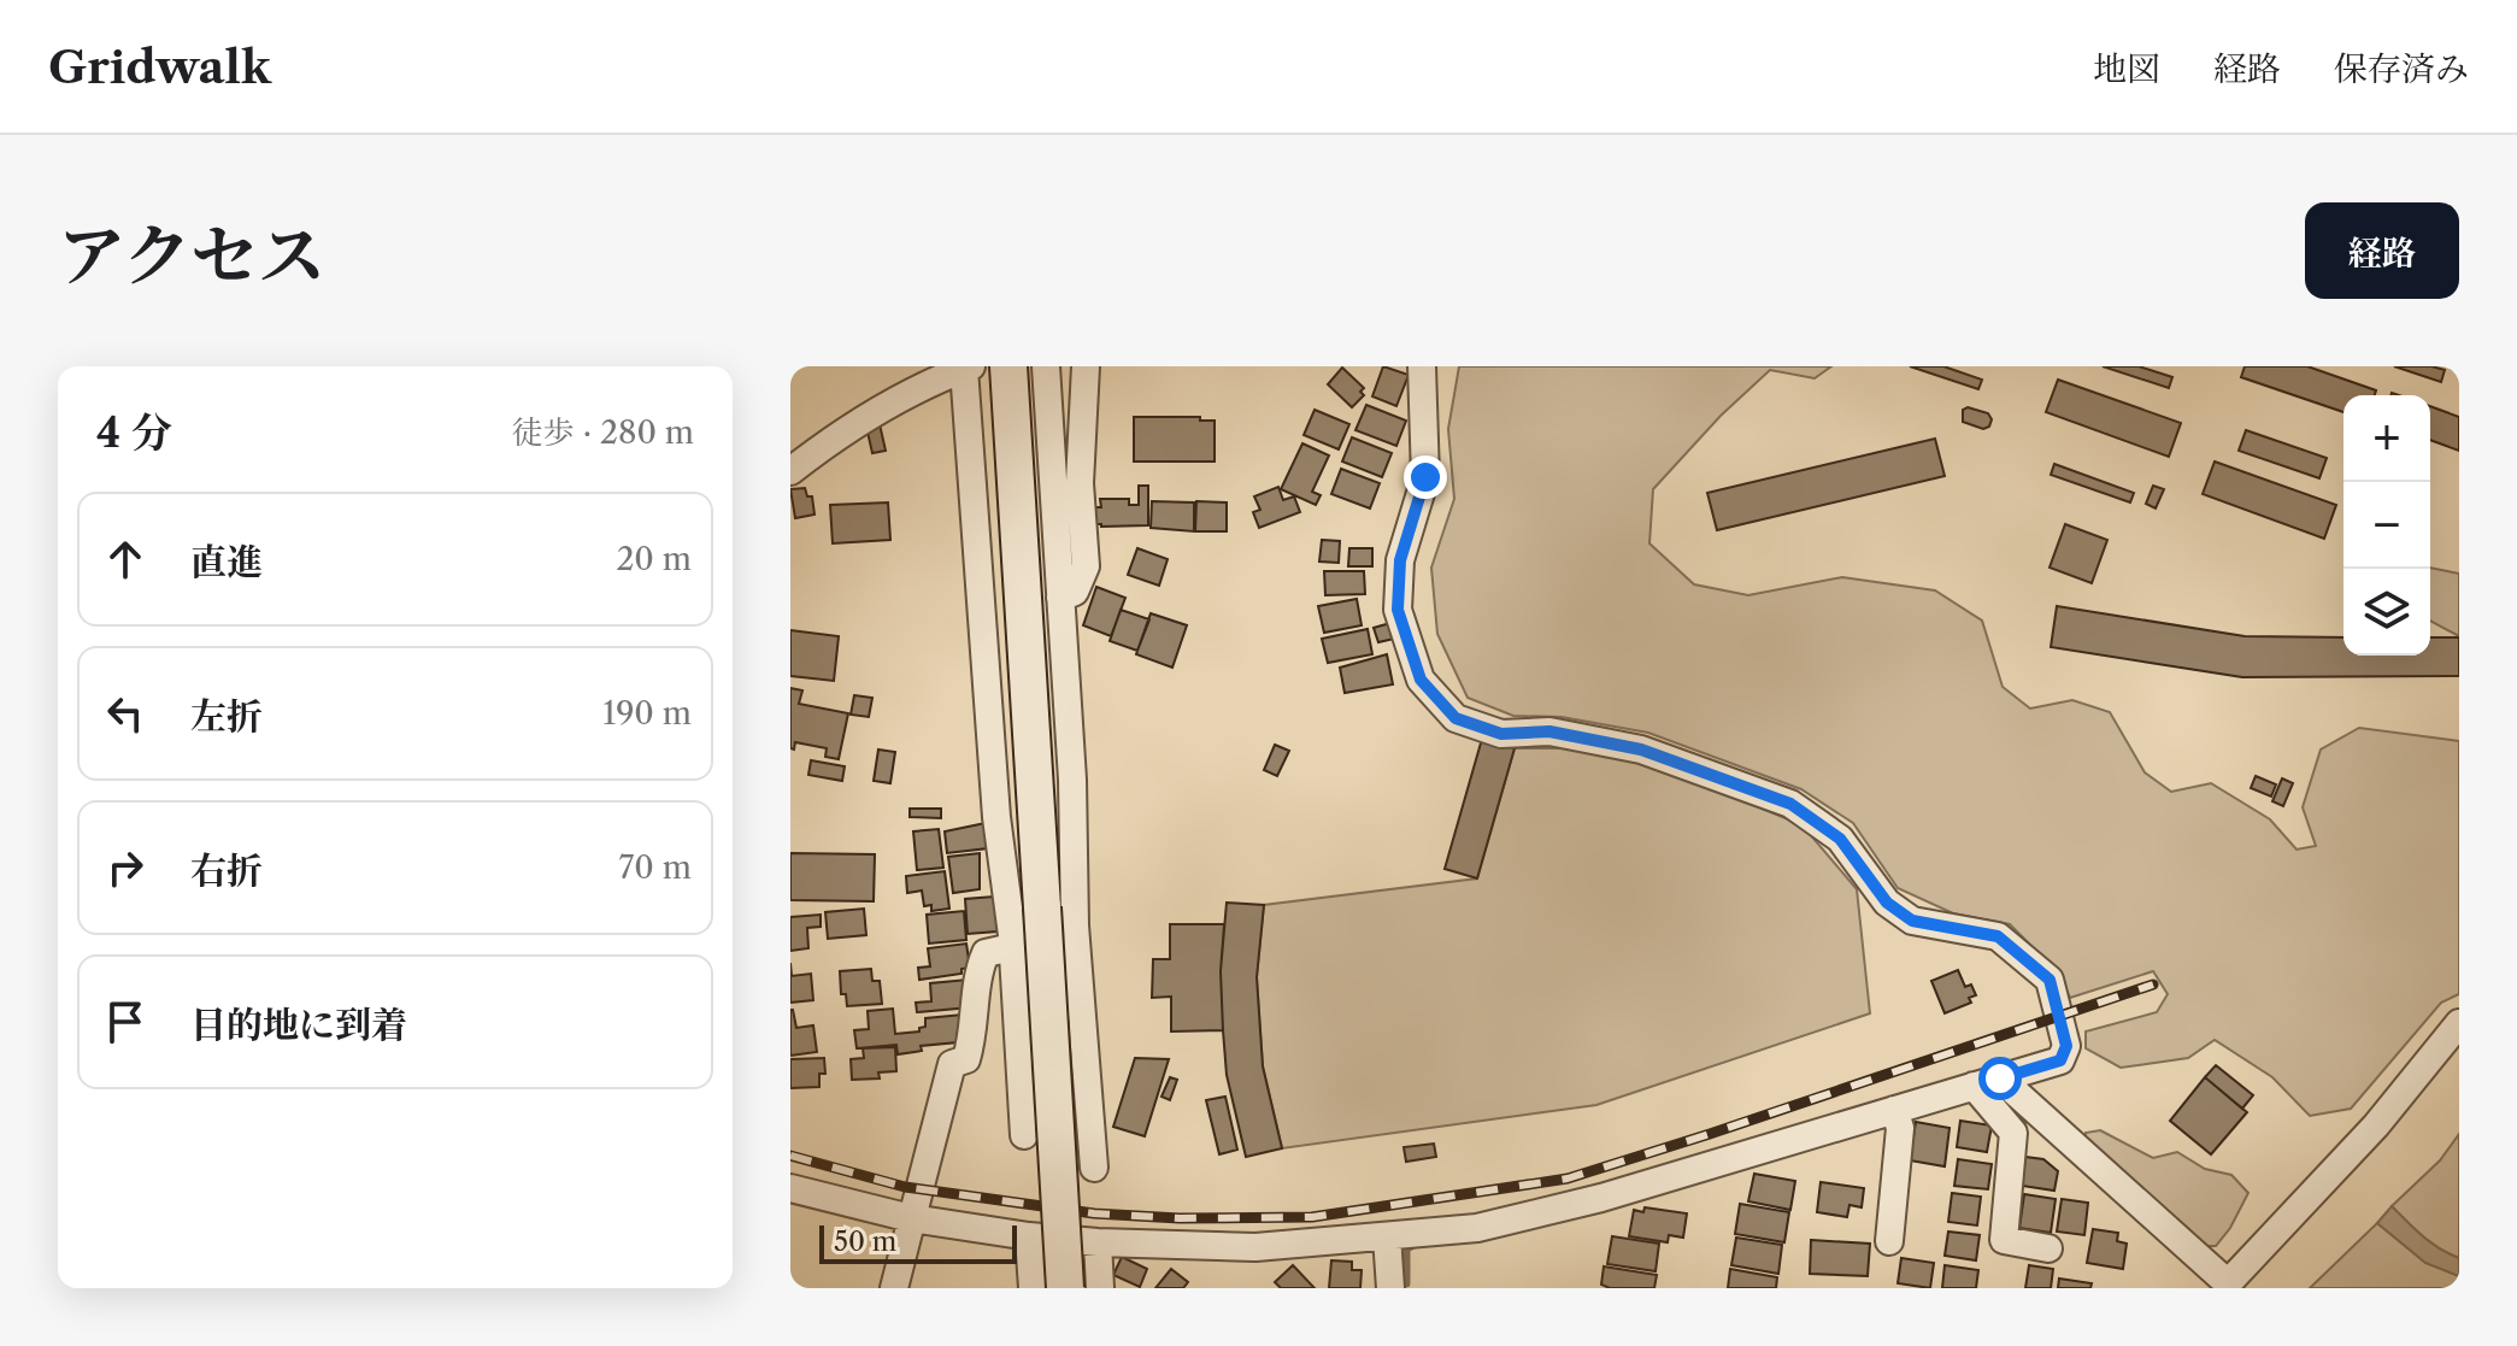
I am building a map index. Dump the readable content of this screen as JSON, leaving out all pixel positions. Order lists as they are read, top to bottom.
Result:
{
  "scale_bar": "50 m",
  "page": {
    "header": "Gridwalk",
    "nav": ["地図", "経路", "保存済み"],
    "title": "アクセス",
    "buttons": "経路",
    "heading": ["4 分", "徒歩 · 280 m"],
    "map_buttons": ["+", "−"],
    "list": [
      ["直進", "20 m"],
      ["左折", "190 m"],
      ["右折", "70 m"],
      "目的地に到着"
    ],
    "scale": "50 m"
  }
}
